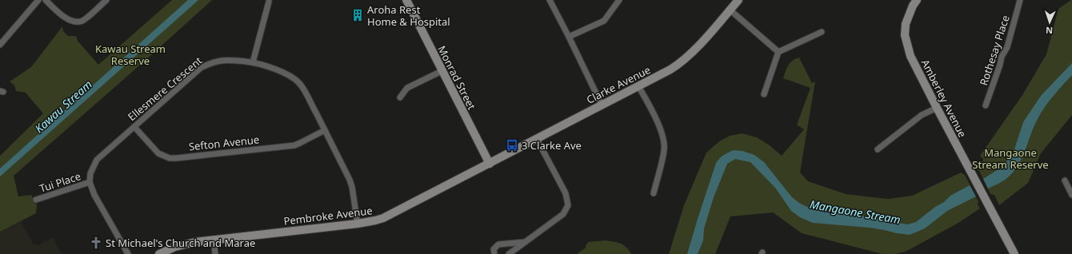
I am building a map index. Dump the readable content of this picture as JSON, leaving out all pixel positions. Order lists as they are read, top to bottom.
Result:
{
  "streets": {
    "street": [
      "Rothesay Place",
      "Monrad Street",
      "Clarke Avenue",
      "Ellesmere Crescent",
      "Amberley Avenue",
      "Sefton Avenue",
      "Tui Place",
      "Pembroke Avenue"
    ]
  },
  "crossings": [
    ["Monrad Street", "Clarke Avenue"],
    ["Monrad Street", "Pembroke Avenue"],
    ["Clarke Avenue", "Pembroke Avenue"],
    ["Ellesmere Crescent", "Sefton Avenue"],
    ["Ellesmere Crescent", "Tui Place"],
    ["Ellesmere Crescent", "Pembroke Avenue"]
  ],
  "water": ["Kawau Stream", "Mangaone Stream"],
  "parks": ["Kawau Stream Reserve", "Mangaone Stream Reserve"],
  "places": {
    "building": ["Aroha Rest Home & Hospital"],
    "bus stop": ["3 Clarke Ave"],
    "church": ["St Michael's Church and Marae"]
  },
  "north": "bottom"
}
